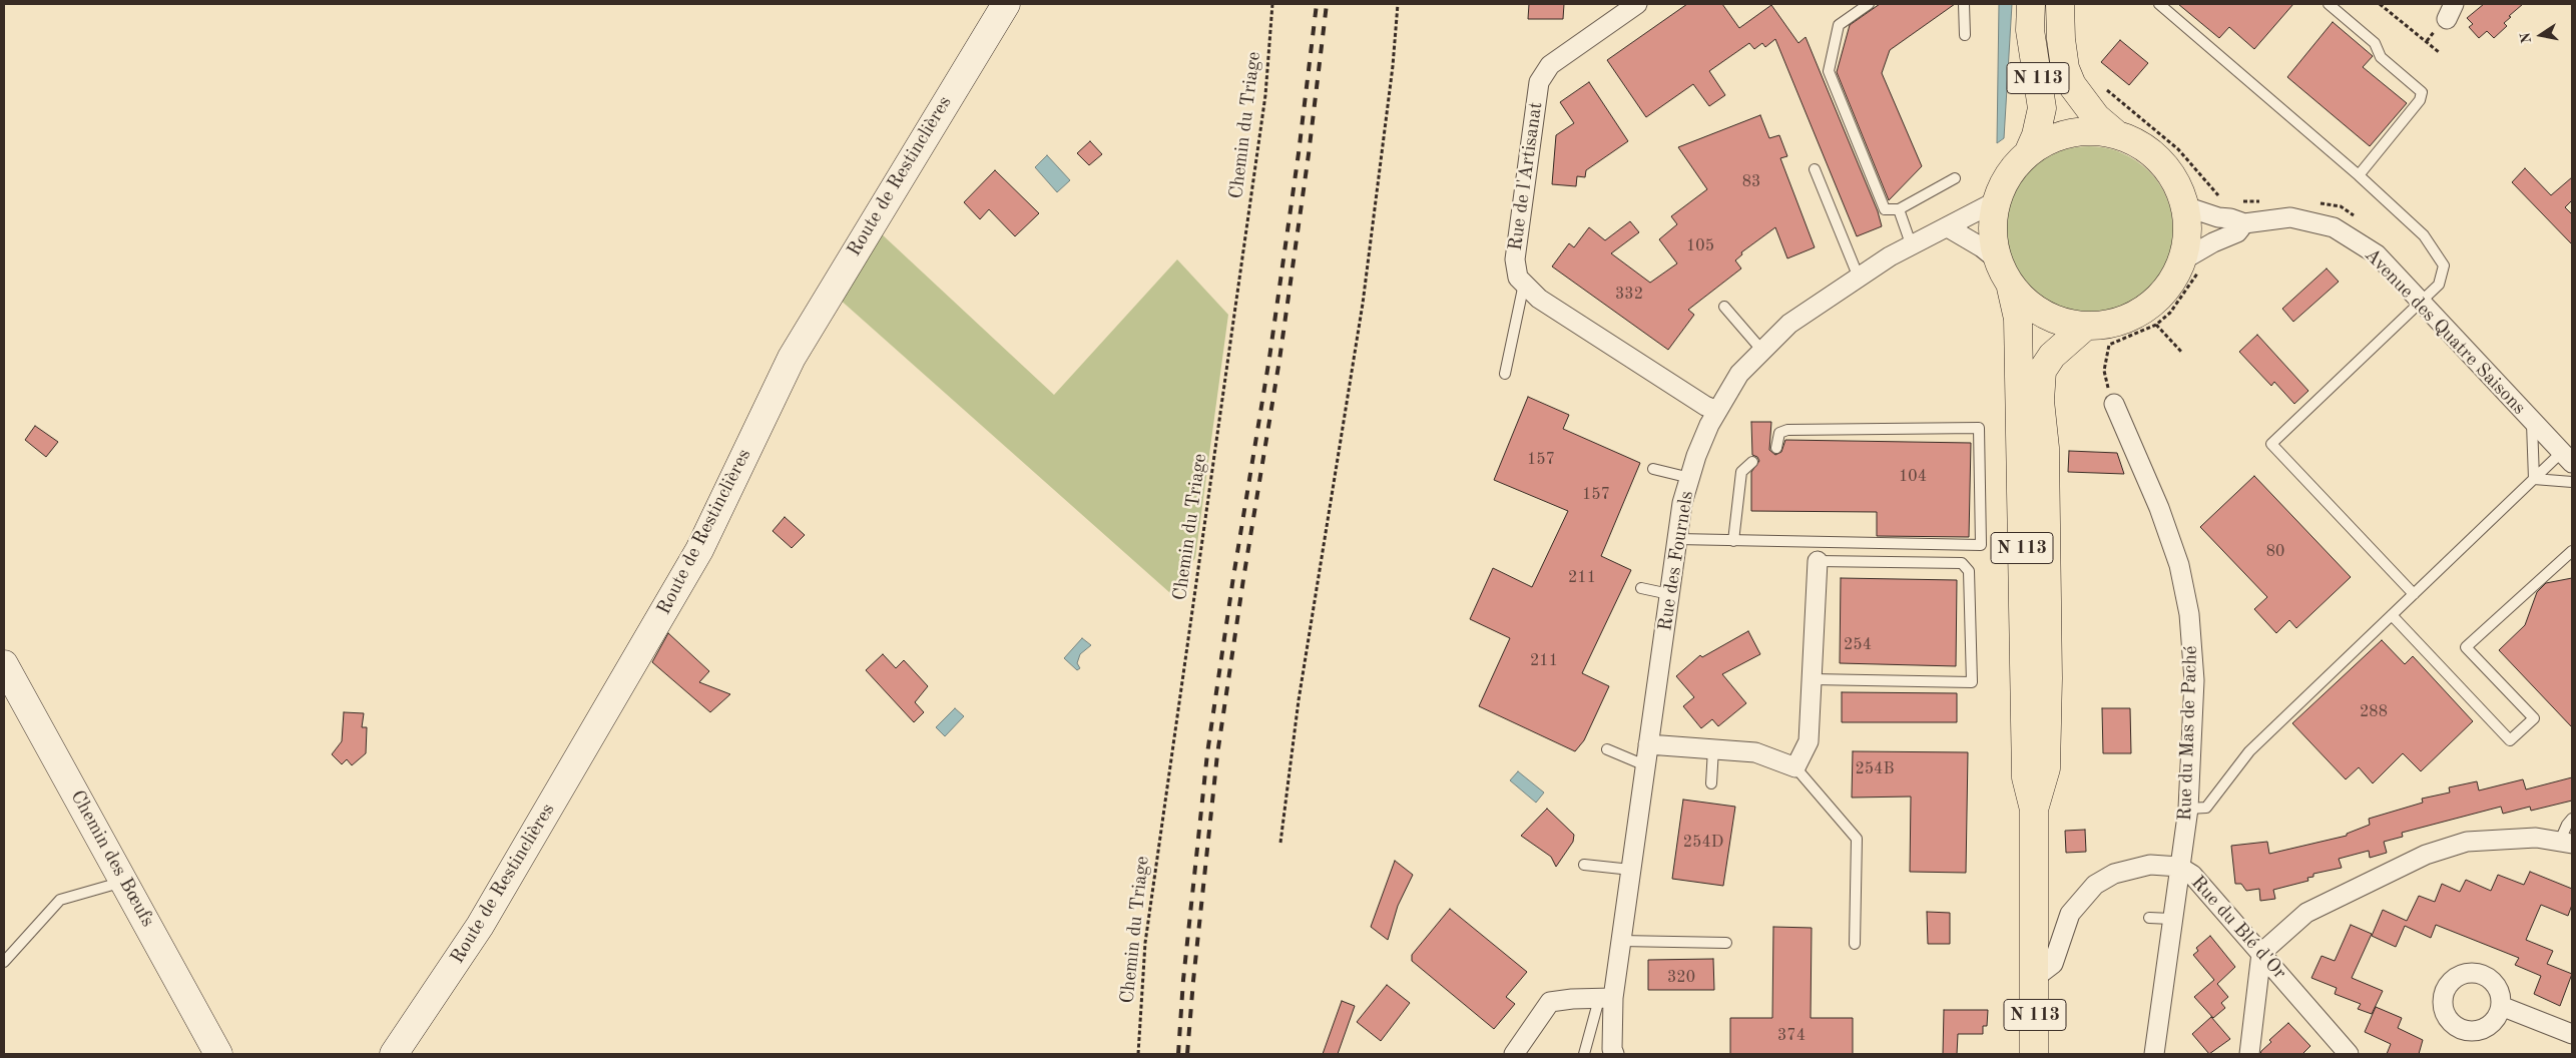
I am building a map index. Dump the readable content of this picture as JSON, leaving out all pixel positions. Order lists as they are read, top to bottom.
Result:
{
  "streets": {
    "main road": ["N 113"],
    "street": [
      "Route de Restinclières",
      "Rue de l'Artisanat",
      "Avenue des Quatre Saisons",
      "Rue des Fournels",
      "Rue du Mas de Paché",
      "Chemin des Bœufs",
      "Rue du Blé d'Or"
    ],
    "path": ["Chemin du Triage"]
  },
  "crossings": [
    ["N 113", "Rue du Blé d'Or"],
    ["Rue de l'Artisanat", "Rue des Fournels"],
    ["Rue du Mas de Paché", "Rue du Blé d'Or"]
  ],
  "house_numbers": [
    "83",
    "105",
    "332",
    "157",
    "104",
    "157",
    "80",
    "211",
    "254",
    "211",
    "288",
    "254B",
    "254D",
    "320",
    "374"
  ],
  "north": "left"
}
